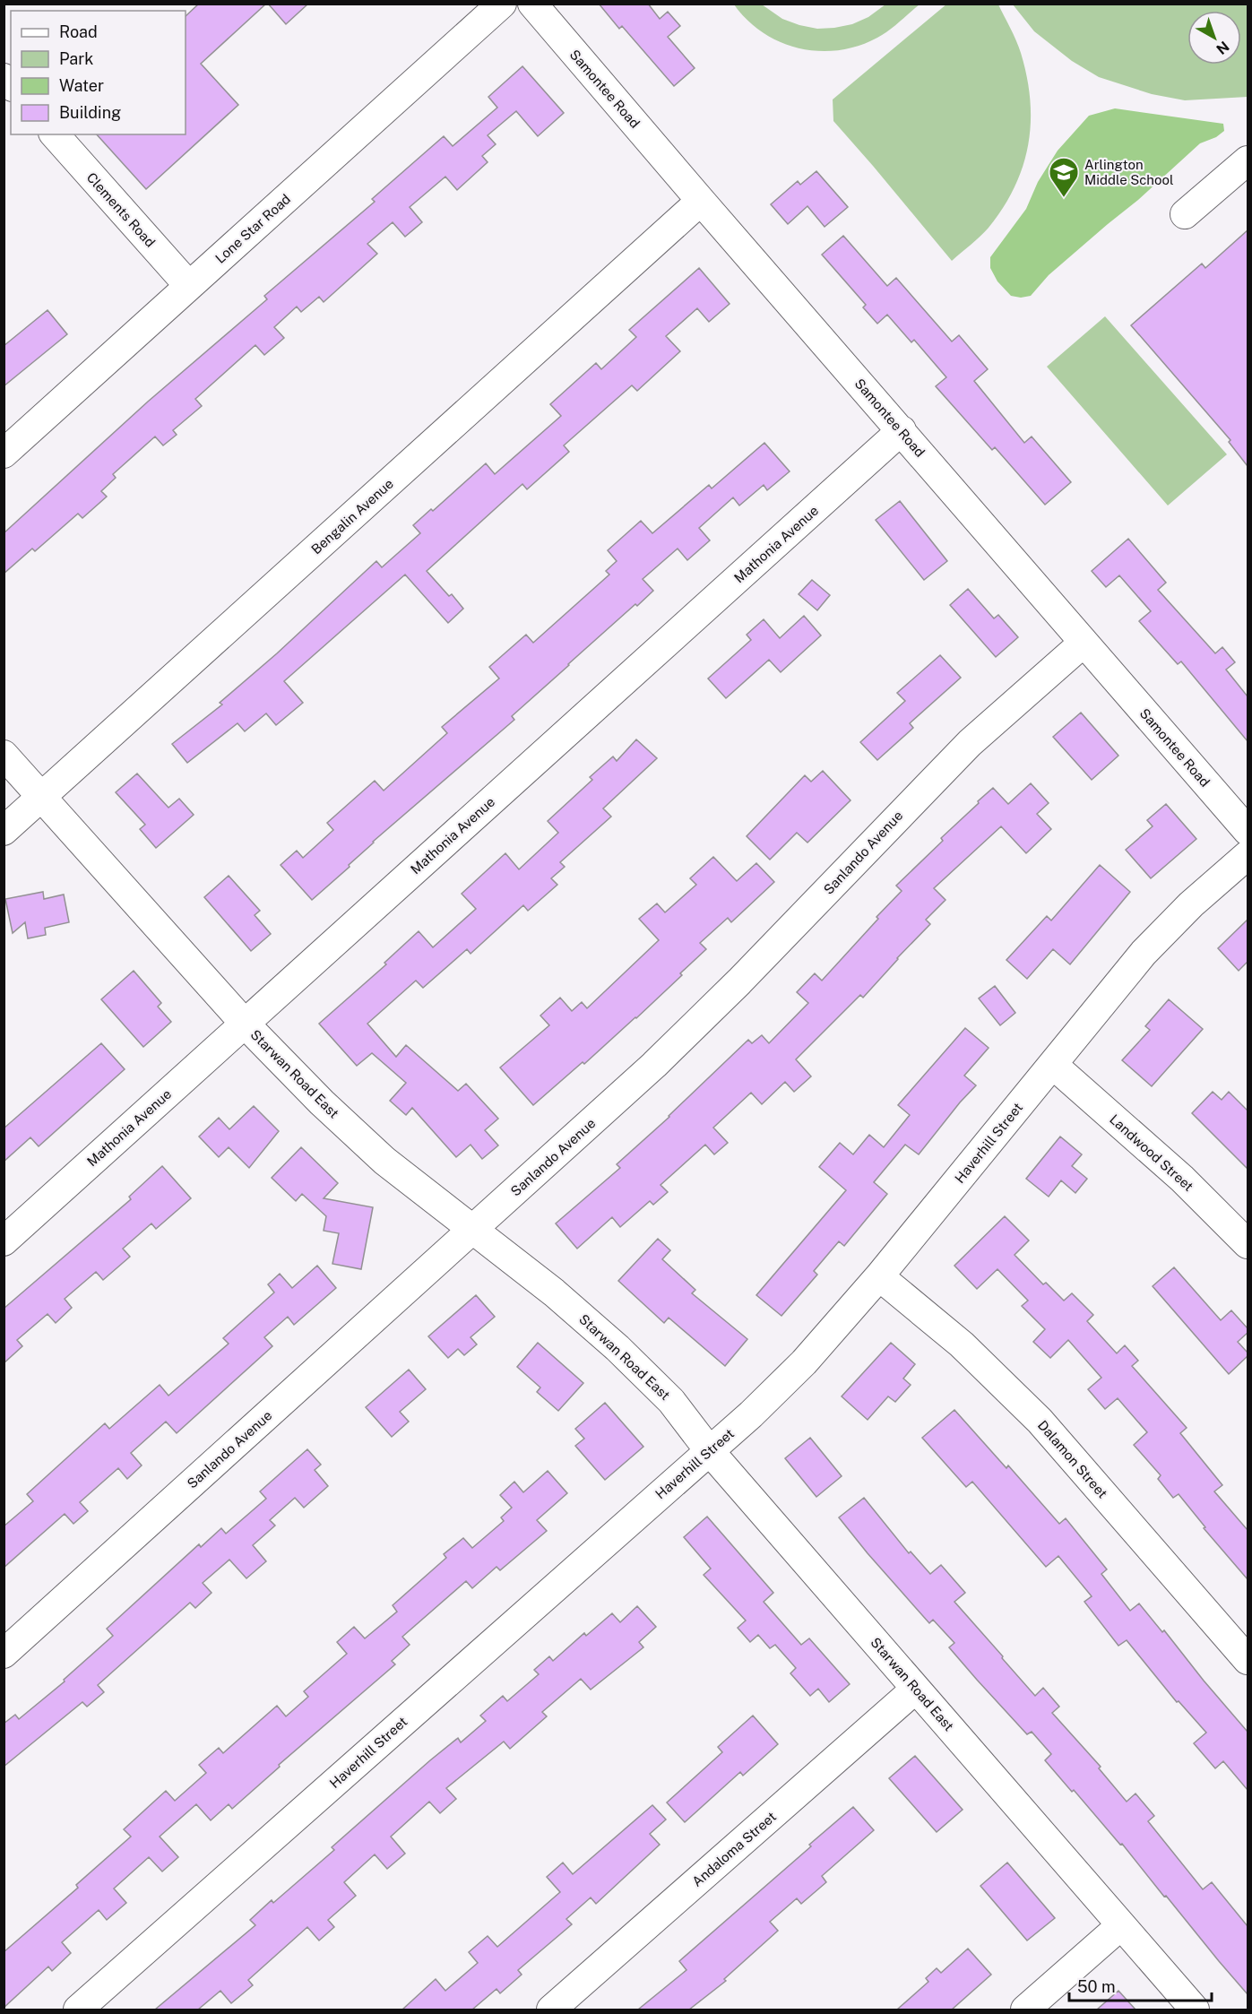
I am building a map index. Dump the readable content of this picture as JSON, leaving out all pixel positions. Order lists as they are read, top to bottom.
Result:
{
  "streets": {
    "street": [
      "Samontee Road",
      "Clements Road",
      "Lone Star Road",
      "Bengalin Avenue",
      "Mathonia Avenue",
      "Sanlando Avenue",
      "Starwan Road East",
      "Haverhill Street",
      "Landwood Street",
      "Dalamon Street",
      "Andaloma Street"
    ]
  },
  "crossings": [
    ["Samontee Road", "Bengalin Avenue"],
    ["Samontee Road", "Mathonia Avenue"],
    ["Samontee Road", "Sanlando Avenue"],
    ["Clements Road", "Lone Star Road"],
    ["Bengalin Avenue", "Starwan Road East"],
    ["Mathonia Avenue", "Starwan Road East"],
    ["Sanlando Avenue", "Starwan Road East"],
    ["Starwan Road East", "Haverhill Street"],
    ["Starwan Road East", "Andaloma Street"],
    ["Haverhill Street", "Landwood Street"],
    ["Haverhill Street", "Dalamon Street"]
  ],
  "places": {
    "school or university": ["Arlington Middle School"]
  },
  "legend": [
    "Road",
    "Park",
    "Water",
    "Building"
  ],
  "scale_bar": "50 m",
  "north": "bottom right"
}
